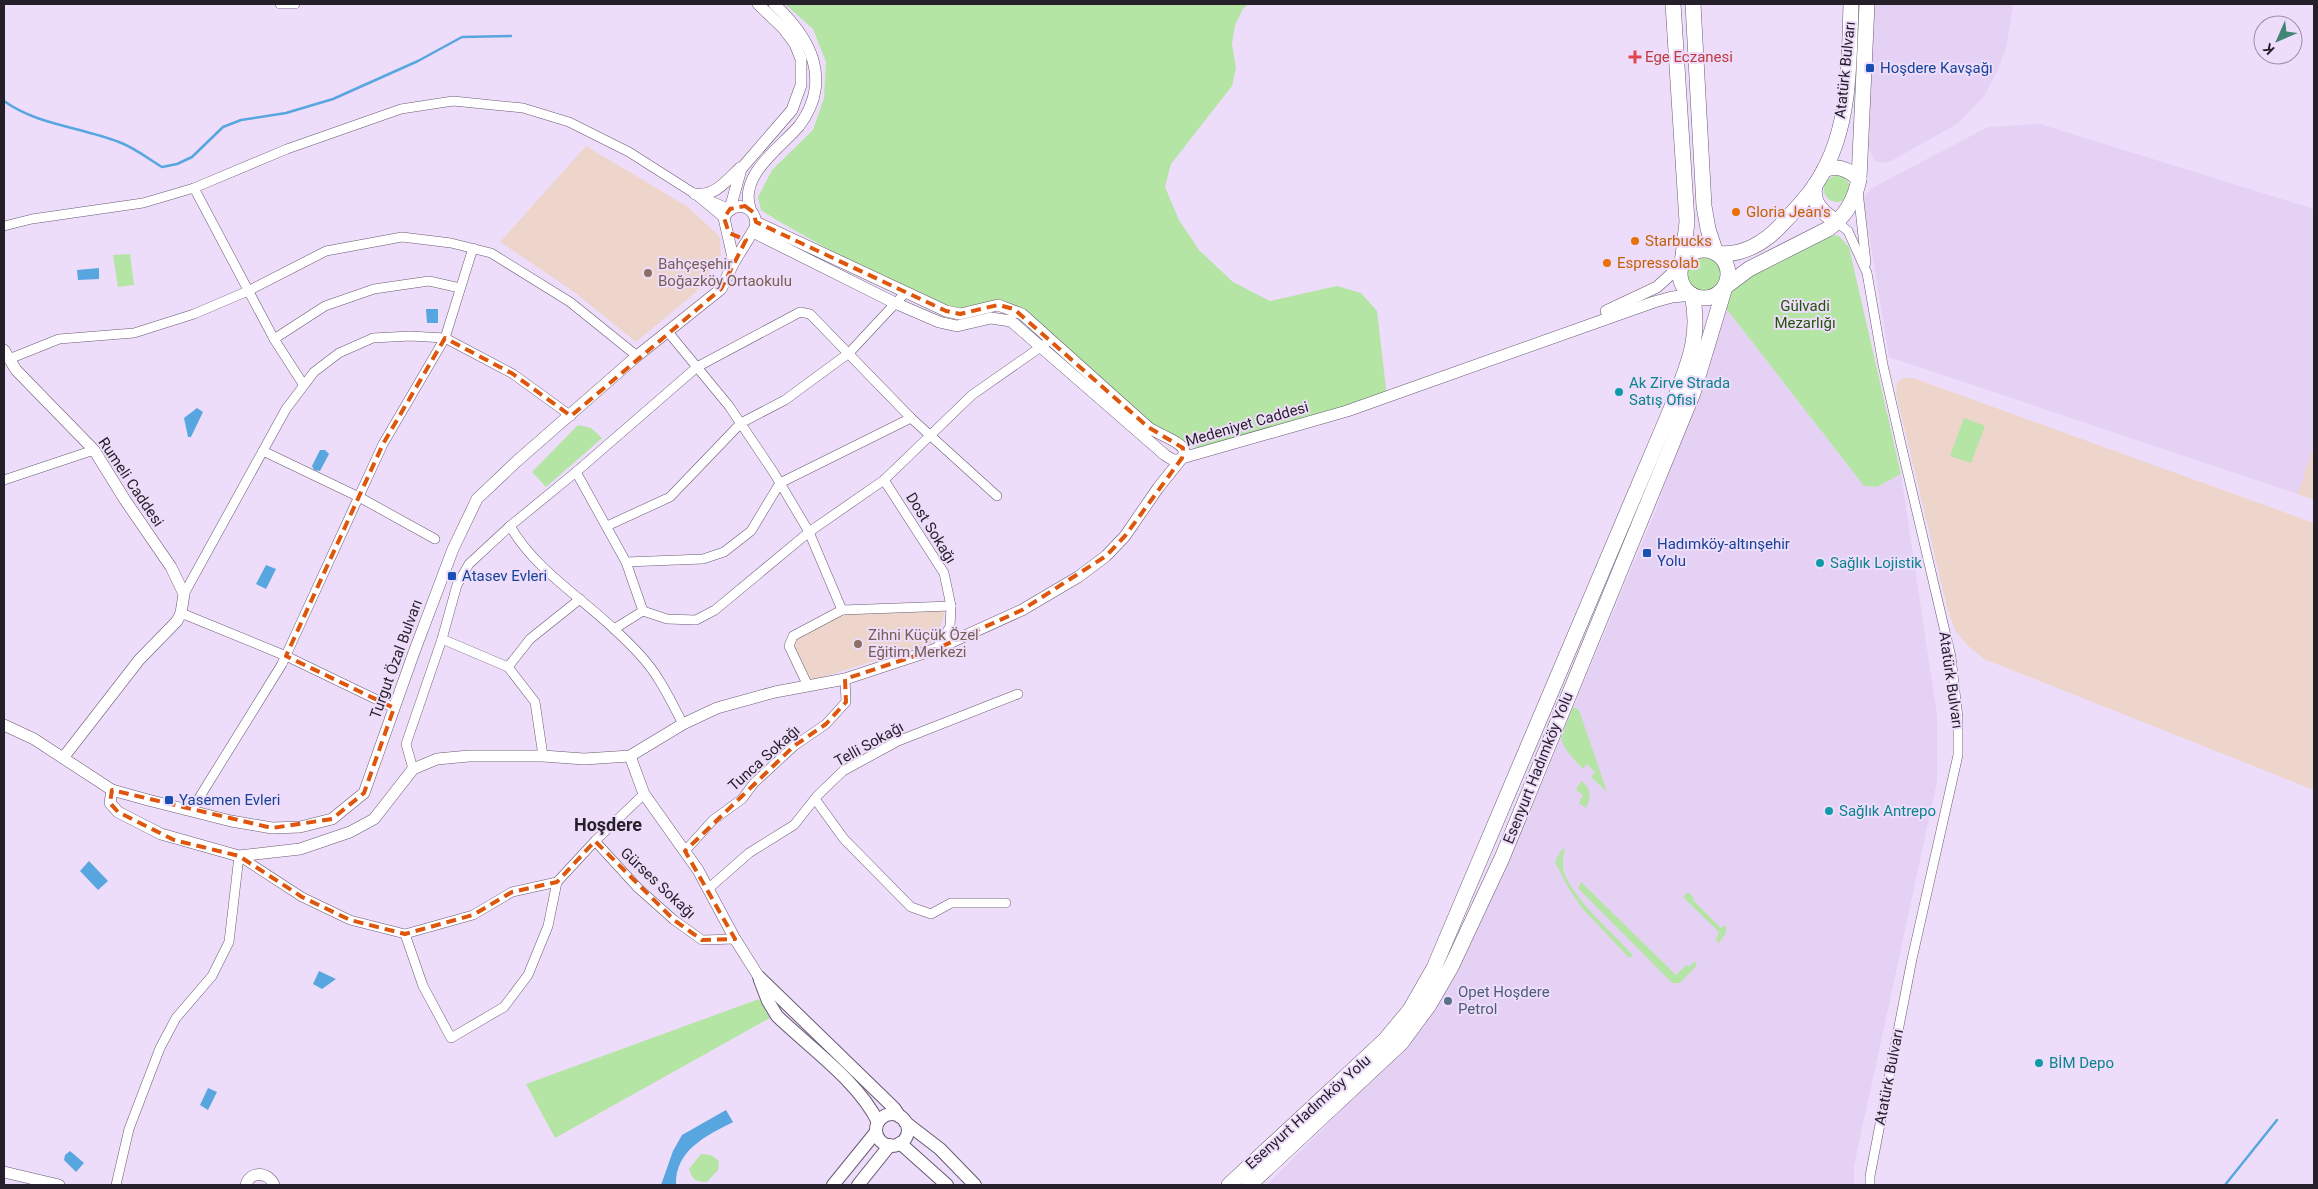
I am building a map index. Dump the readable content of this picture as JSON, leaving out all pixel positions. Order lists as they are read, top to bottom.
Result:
{
  "streets": {
    "main road": ["Atatürk Bulvarı", "Esenyurt Hadımköy Yolu"],
    "street": [
      "Medeniyet Caddesi",
      "Rumeli Caddesi",
      "Dost Sokağı",
      "Turgut Özal Bulvarı",
      "Telli Sokağı",
      "Tunca Sokağı",
      "Gürses Sokağı"
    ]
  },
  "crossings": [
    ["Atatürk Bulvarı", "Esenyurt Hadımköy Yolu"],
    ["Medeniyet Caddesi", "Dost Sokağı"],
    ["Medeniyet Caddesi", "Tunca Sokağı"]
  ],
  "districts": ["Hoşdere"],
  "parks": ["Gülvadi Mezarlığı"],
  "places": {
    "health": ["Ege Eczanesi"],
    "transit": [
      "Hoşdere Kavşağı",
      "Hadımköy-altınşehir Yolu",
      "Atasev Evleri",
      "Yasemen Evleri"
    ],
    "other": [
      "Gloria Jean's",
      "Starbucks",
      "Espressolab",
      "Bahçeşehir Boğazköy Ortaokulu",
      "Ak Zirve Strada Satış Ofisi",
      "Sağlık Lojistik",
      "Zihni Küçük Özel Eğitim Merkezi",
      "Sağlık Antrepo",
      "Opet Hoşdere Petrol",
      "BİM Depo"
    ]
  },
  "north": "bottom left"
}
